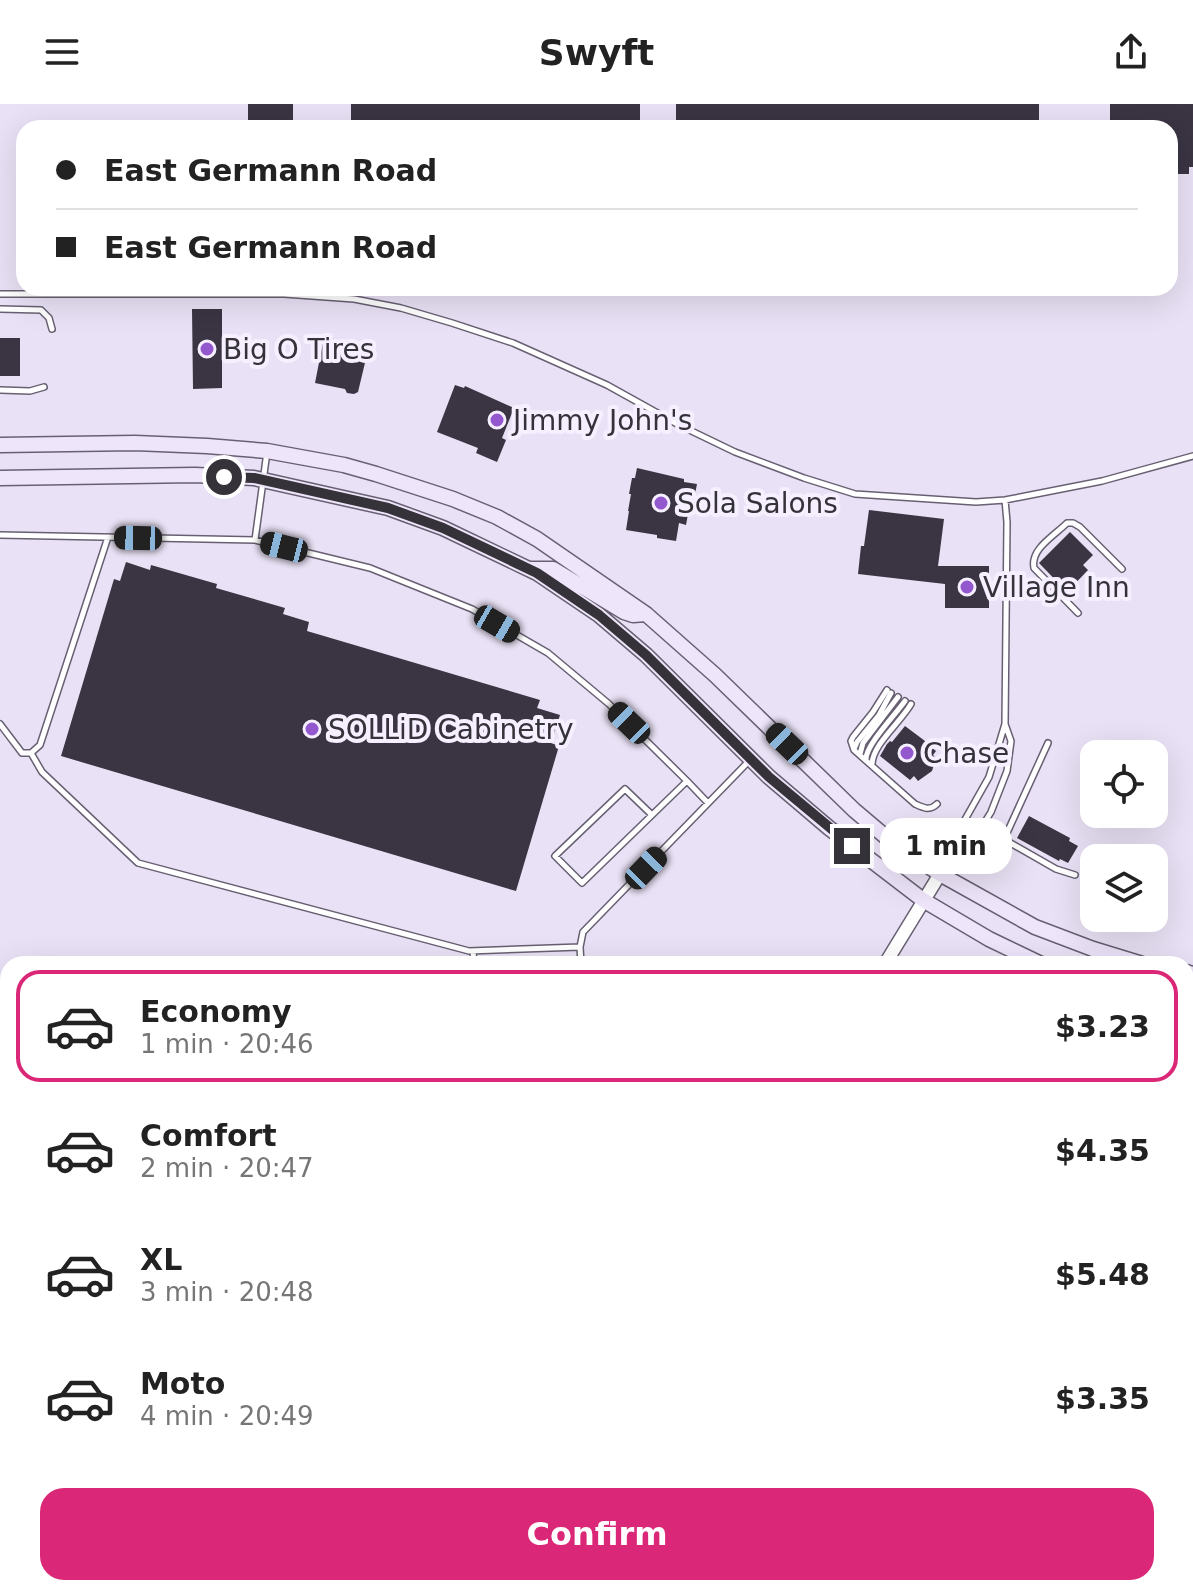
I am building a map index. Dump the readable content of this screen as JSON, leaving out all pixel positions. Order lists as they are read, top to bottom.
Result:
{
  "places": [
    "Big O Tires",
    "Jimmy John's",
    "Sola Salons",
    "Village Inn",
    "SOLLiD Cabinetry",
    "Chase"
  ],
  "page": {
    "header": "Swyft",
    "banner": ["East Germann Road", "East Germann Road"],
    "bubble": "1 min",
    "list": [
      {
        "name": "Economy",
        "note": "1 min · 20:46",
        "value": "$3.23"
      },
      {
        "name": "Comfort",
        "note": "2 min · 20:47",
        "value": "$4.35"
      },
      {
        "name": "XL",
        "note": "3 min · 20:48",
        "value": "$5.48"
      },
      {
        "name": "Moto",
        "note": "4 min · 20:49",
        "value": "$3.35"
      }
    ],
    "buttons": "Confirm"
  }
}
